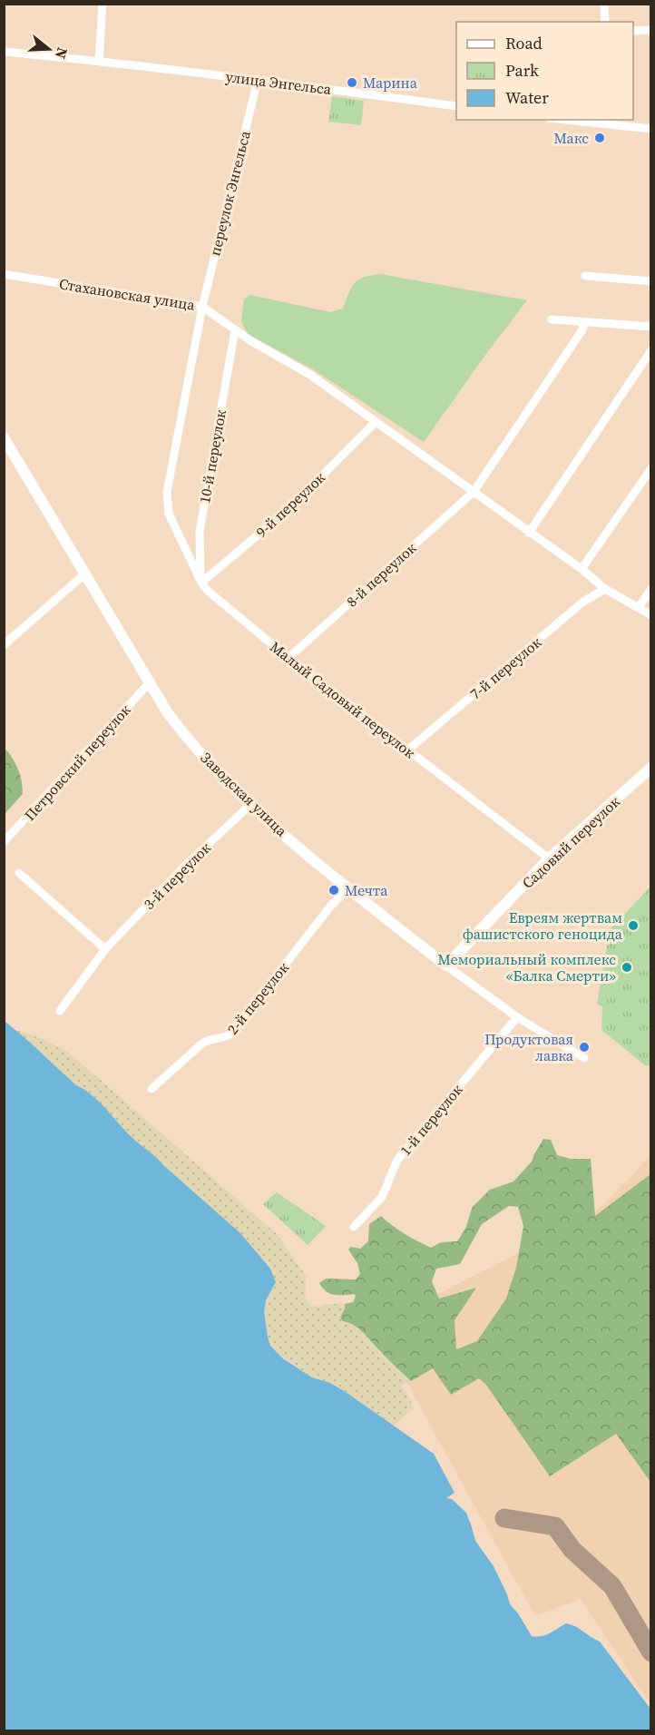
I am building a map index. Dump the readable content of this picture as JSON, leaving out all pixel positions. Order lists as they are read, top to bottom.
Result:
{
  "streets": {
    "street": [
      "улица Энгельса",
      "переулок Энгельса",
      "Стахановская улица",
      "10-й переулок",
      "9-й переулок",
      "8-й переулок",
      "7-й переулок",
      "Малый Садовый переулок",
      "Петровский переулок",
      "Заводская улица",
      "Садовый переулок",
      "3-й переулок",
      "2-й переулок",
      "1-й переулок"
    ]
  },
  "crossings": [
    ["улица Энгельса", "переулок Энгельса"],
    ["переулок Энгельса", "Стахановская улица"],
    ["Стахановская улица", "Малый Садовый переулок"],
    ["10-й переулок", "9-й переулок"],
    ["10-й переулок", "Малый Садовый переулок"],
    ["9-й переулок", "Малый Садовый переулок"],
    ["8-й переулок", "Малый Садовый переулок"],
    ["7-й переулок", "Малый Садовый переулок"],
    ["Малый Садовый переулок", "Садовый переулок"],
    ["Петровский переулок", "Заводская улица"],
    ["Заводская улица", "Садовый переулок"],
    ["Заводская улица", "3-й переулок"],
    ["Заводская улица", "2-й переулок"],
    ["Заводская улица", "1-й переулок"]
  ],
  "places": [
    "Марина",
    "Макс",
    "Мечта",
    "Евреям жертвам фашистского геноцида",
    "Мемориальный комплекс «Балка Смерти»",
    "Продуктовая лавка"
  ],
  "legend": ["Road", "Park", "Water"],
  "north": "right"
}
